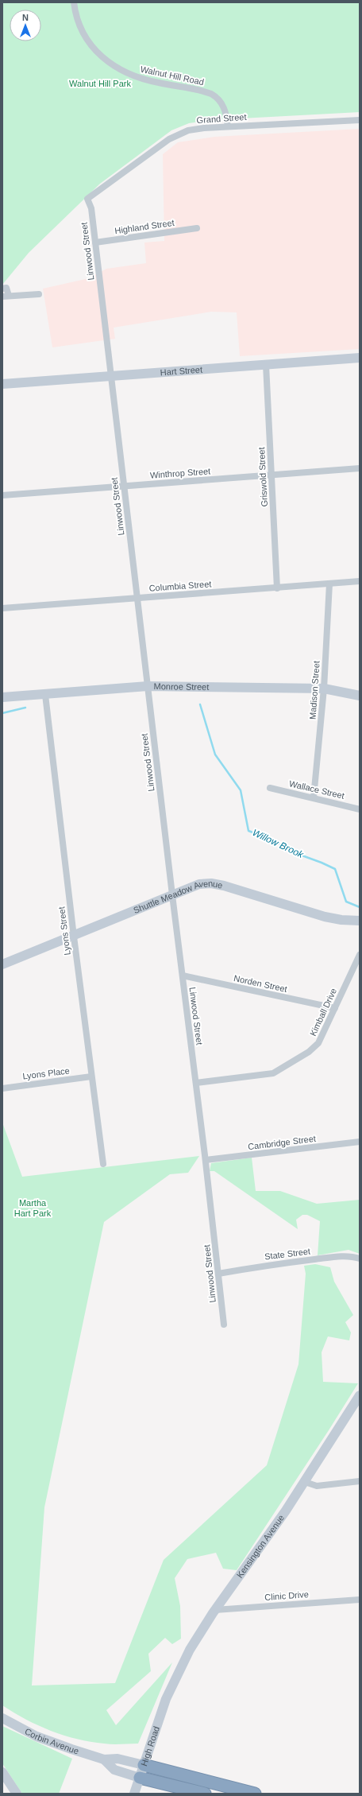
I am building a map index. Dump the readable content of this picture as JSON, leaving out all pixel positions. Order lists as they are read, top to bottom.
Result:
{
  "streets": {
    "street": [
      "Walnut Hill Road",
      "Grand Street",
      "Highland Street",
      "Linwood Street",
      "Hart Street",
      "Winthrop Street",
      "Griswold Street",
      "Columbia Street",
      "Monroe Street",
      "Madison Street",
      "Wallace Street",
      "Shuttle Meadow Avenue",
      "Lyons Street",
      "Norden Street",
      "Kimball Drive",
      "Lyons Place",
      "Cambridge Street",
      "State Street",
      "Kensington Avenue",
      "Clinic Drive",
      "Corbin Avenue",
      "High Road"
    ]
  },
  "crossings": [
    ["Walnut Hill Road", "Grand Street"],
    ["Grand Street", "Linwood Street"],
    ["Highland Street", "Linwood Street"],
    ["Linwood Street", "Hart Street"],
    ["Linwood Street", "Winthrop Street"],
    ["Linwood Street", "Columbia Street"],
    ["Linwood Street", "Monroe Street"],
    ["Linwood Street", "Shuttle Meadow Avenue"],
    ["Linwood Street", "Norden Street"],
    ["Linwood Street", "Kimball Drive"],
    ["Linwood Street", "Cambridge Street"],
    ["Linwood Street", "State Street"],
    ["Hart Street", "Griswold Street"],
    ["Winthrop Street", "Griswold Street"],
    ["Griswold Street", "Columbia Street"],
    ["Columbia Street", "Madison Street"],
    ["Monroe Street", "Madison Street"],
    ["Monroe Street", "Lyons Street"],
    ["Madison Street", "Wallace Street"],
    ["Shuttle Meadow Avenue", "Lyons Street"],
    ["Lyons Street", "Lyons Place"],
    ["Norden Street", "Kimball Drive"],
    ["Kensington Avenue", "Clinic Drive"],
    ["Kensington Avenue", "High Road"],
    ["Corbin Avenue", "High Road"]
  ],
  "water": ["Willow Brook"],
  "parks": ["Walnut Hill Park", "Martha Hart Park"],
  "north": "top"
}
